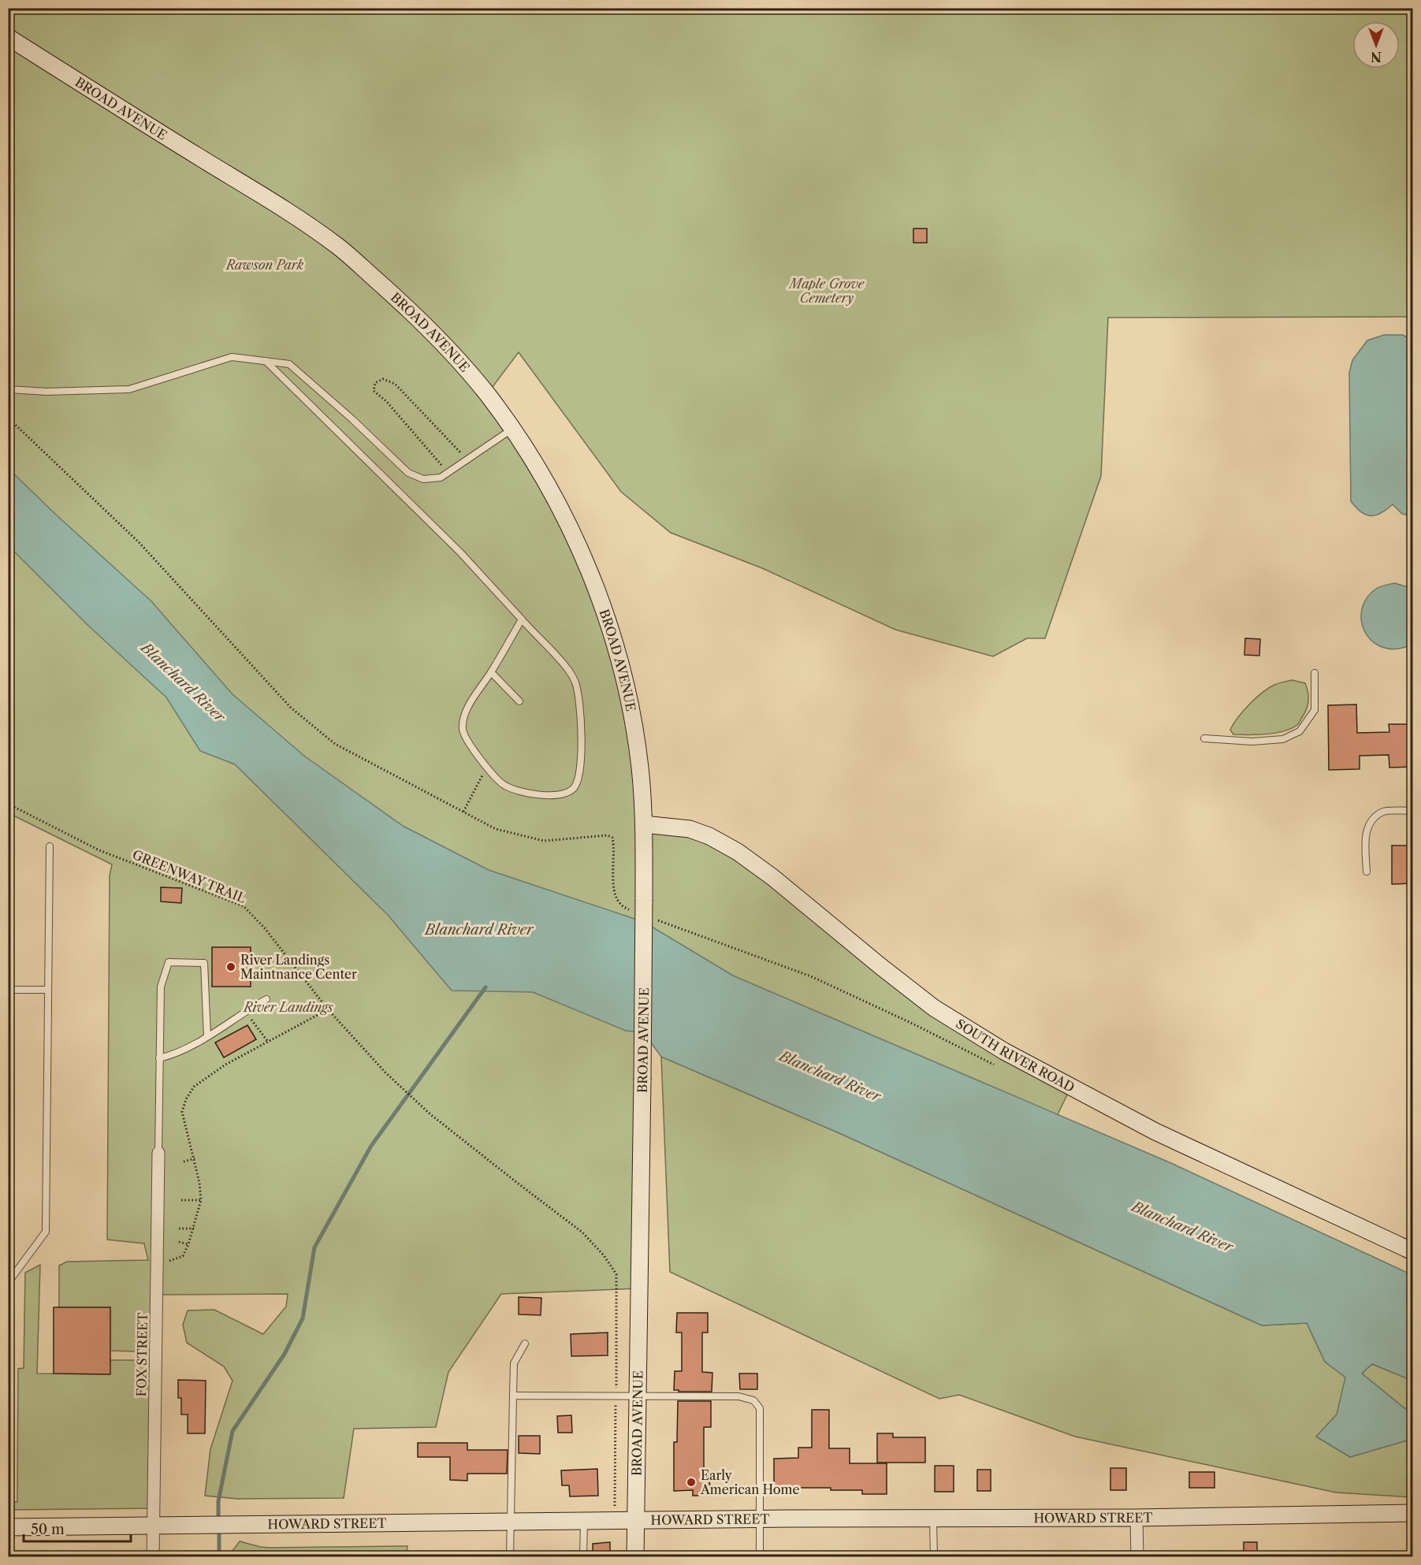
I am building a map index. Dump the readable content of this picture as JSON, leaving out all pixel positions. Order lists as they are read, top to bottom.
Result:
{
  "streets": {
    "street": [
      "BROAD AVENUE",
      "SOUTH RIVER ROAD",
      "FOX STREET",
      "HOWARD STREET"
    ],
    "path": ["GREENWAY TRAIL"]
  },
  "crossings": [
    ["BROAD AVENUE", "SOUTH RIVER ROAD"],
    ["BROAD AVENUE", "HOWARD STREET"],
    ["GREENWAY TRAIL", "HOWARD STREET"],
    ["FOX STREET", "HOWARD STREET"]
  ],
  "water": ["Blanchard River"],
  "parks": ["Rawson Park", "Maple Grove Cemetery", "River Landings"],
  "places": ["River Landings Maintnance Center", "Early American Home"],
  "scale_bar": "50 m",
  "north": "bottom"
}
